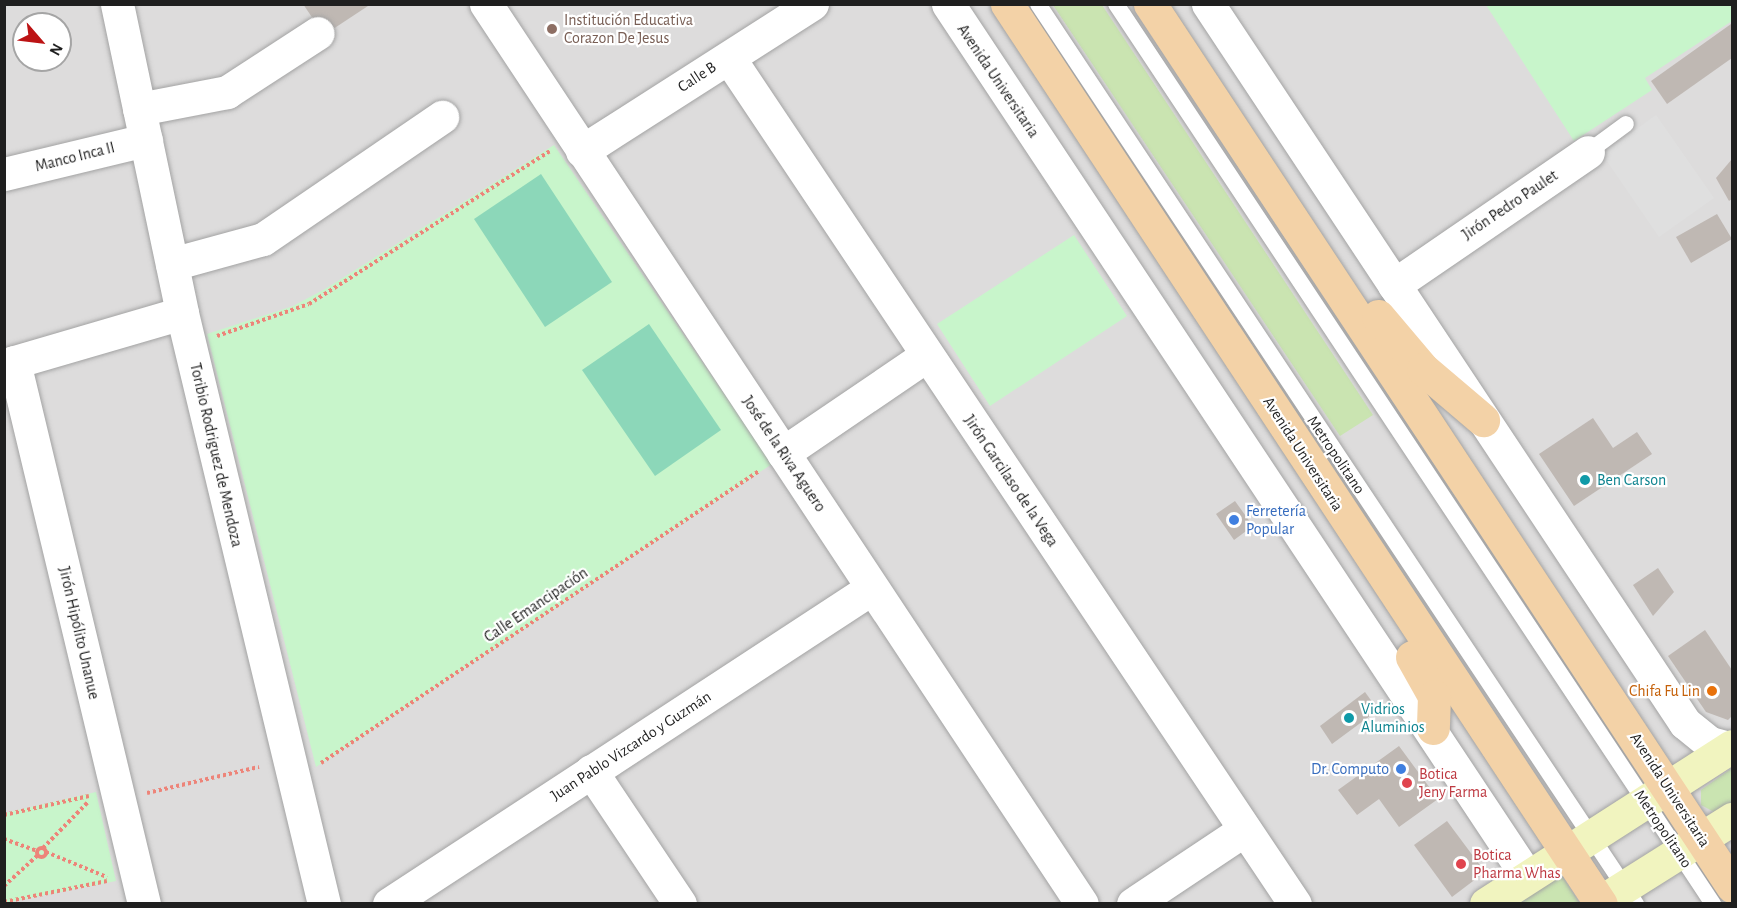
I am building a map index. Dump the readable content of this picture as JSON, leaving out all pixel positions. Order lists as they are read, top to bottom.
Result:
{
  "streets": {
    "main road": ["Avenida Universitaria"],
    "street": [
      "Calle B",
      "Manco Inca II",
      "Jirón Pedro Paulet",
      "José de la Riva Aguero",
      "Toribio Rodriguez de Mendoza",
      "Jirón Garcilaso de la Vega",
      "Jirón Hipólito Unanue",
      "Juan Pablo Vizcardo y Guzmán"
    ],
    "lane": ["Metropolitano"],
    "path": ["Calle Emancipación"]
  },
  "crossings": [
    ["Calle B", "José de la Riva Aguero"],
    ["Calle B", "Jirón Garcilaso de la Vega"],
    ["Avenida Universitaria", "Metropolitano"],
    ["Manco Inca II", "Toribio Rodriguez de Mendoza"],
    ["José de la Riva Aguero", "Calle Emancipación"],
    ["José de la Riva Aguero", "Juan Pablo Vizcardo y Guzmán"],
    ["Toribio Rodriguez de Mendoza", "Calle Emancipación"]
  ],
  "places": [
    "Institución Educativa Corazon De Jesus",
    "Ben Carson",
    "Ferretería Popular",
    "Chifa Fu Lin",
    "Vidrios Aluminios",
    "Dr. Computo",
    "Botica Jeny Farma",
    "Botica Pharma Whas"
  ],
  "north": "bottom right"
}
